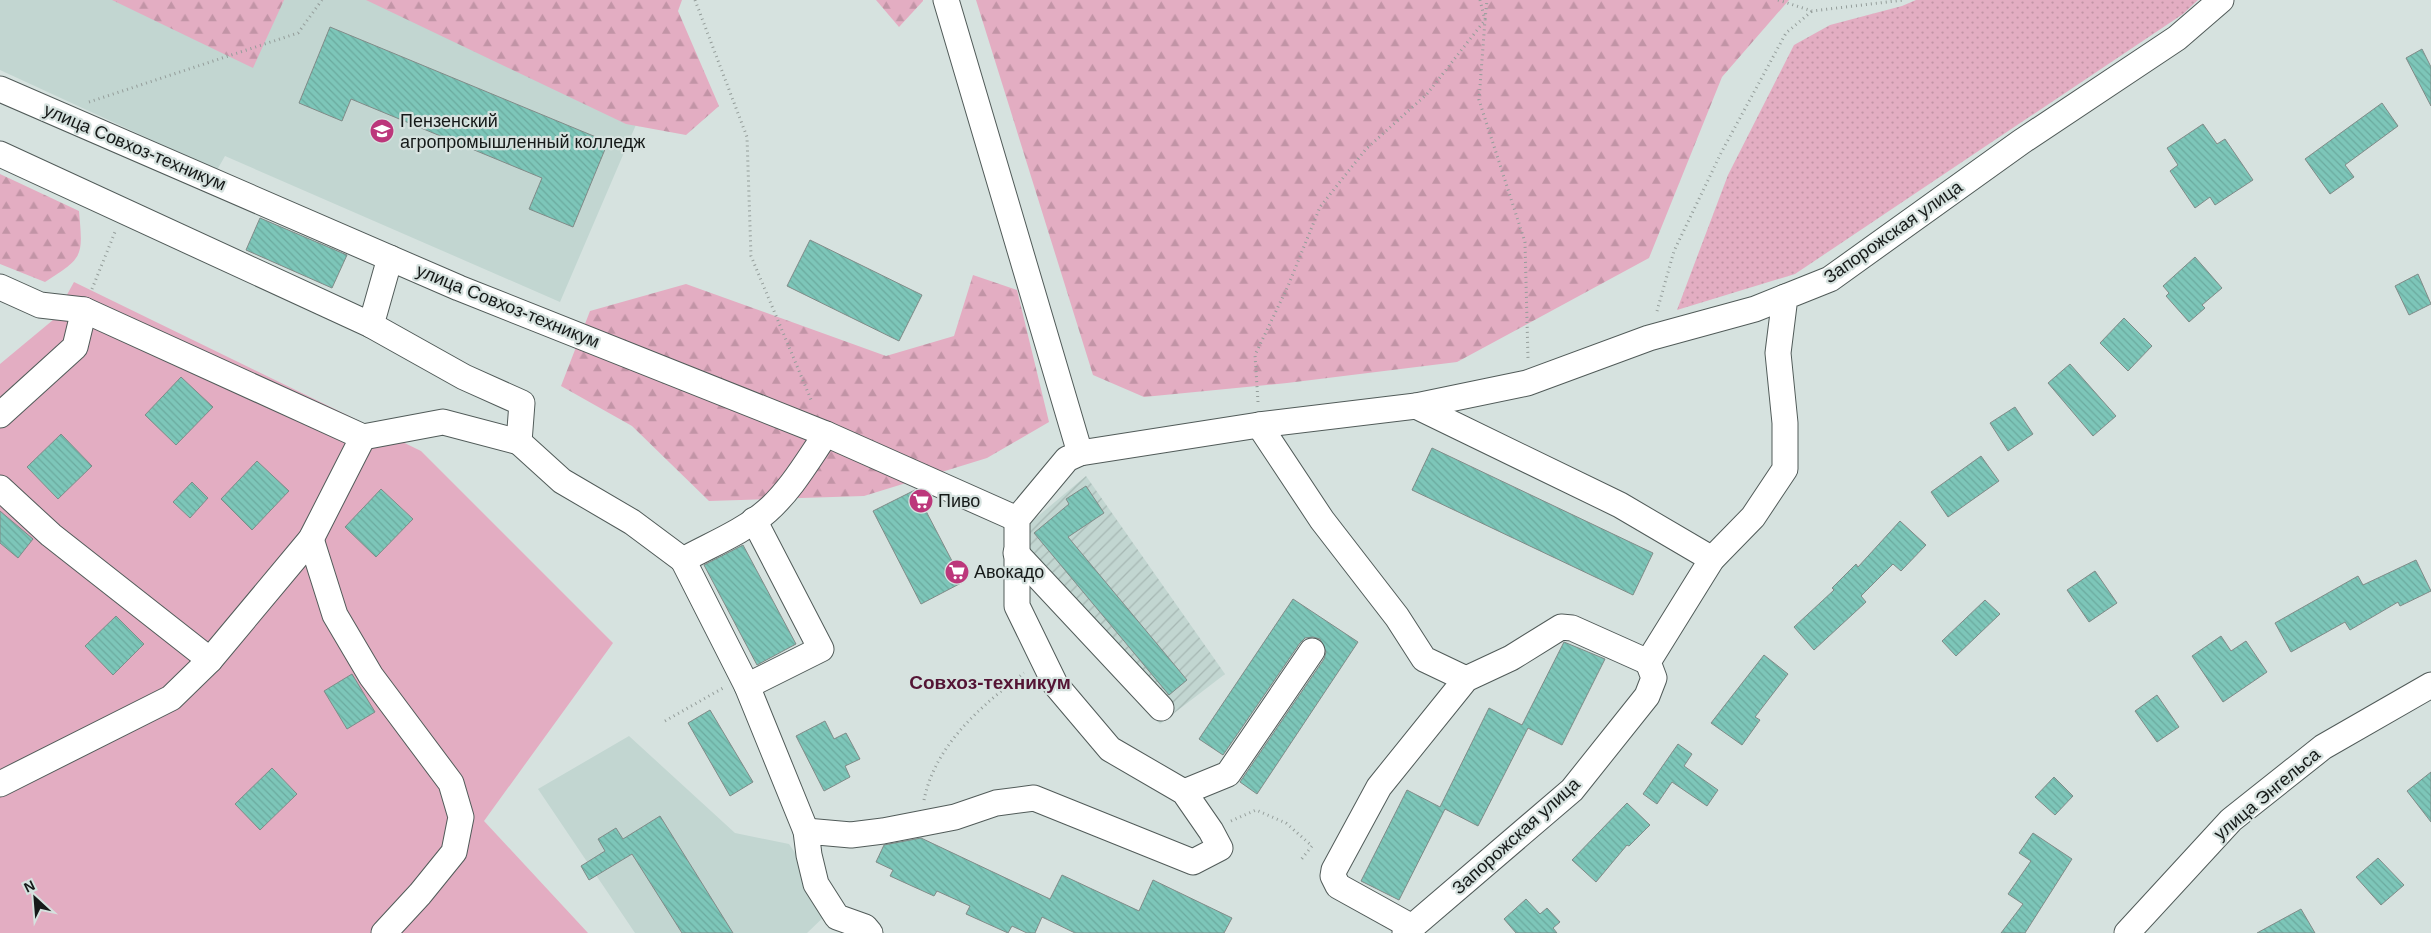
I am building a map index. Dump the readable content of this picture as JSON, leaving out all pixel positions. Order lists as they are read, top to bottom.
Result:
{
  "streets": {
    "street": ["улица Совхоз-техникум", "Запорожская улица", "улица Энгельса"]
  },
  "districts": ["Совхоз-техникум"],
  "places": {
    "school or university": ["Пензенский агропромышленный колледж"],
    "supermarket": ["Пиво", "Авокадо"]
  },
  "north": "top left"
}
